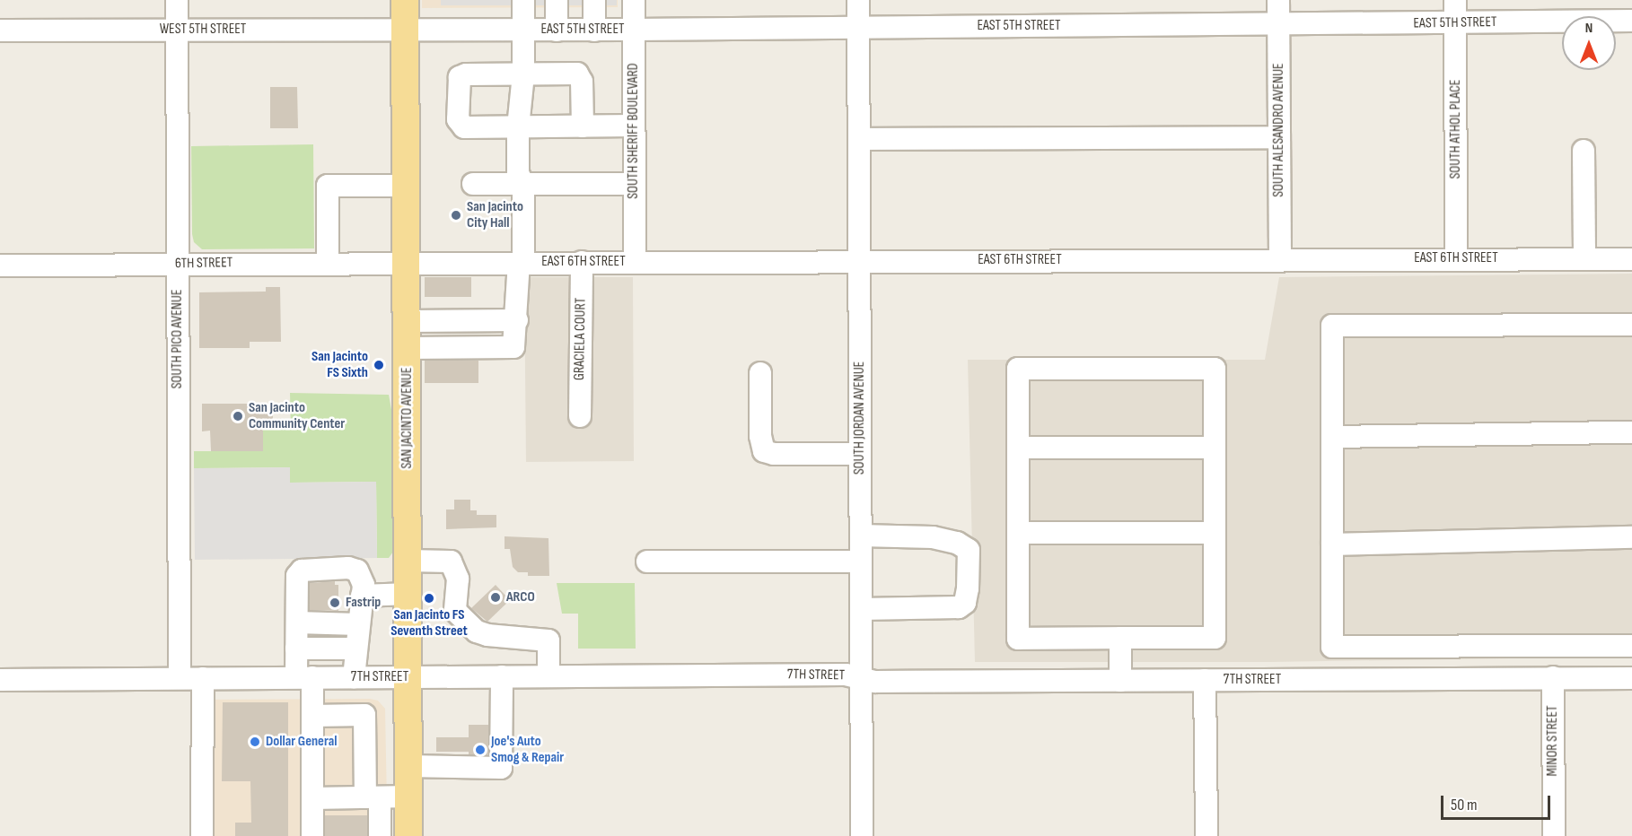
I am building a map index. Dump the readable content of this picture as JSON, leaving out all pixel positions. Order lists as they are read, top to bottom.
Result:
{
  "streets": {
    "main road": ["SAN JACINTO AVENUE"],
    "street": [
      "EAST 5TH STREET",
      "WEST 5TH STREET",
      "SOUTH ATHOL PLACE",
      "SOUTH ALESANDRO AVENUE",
      "SOUTH SHERIFF BOULEVARD",
      "EAST 6TH STREET",
      "6TH STREET",
      "SOUTH PICO AVENUE",
      "GRACIELA COURT",
      "SOUTH JORDAN AVENUE",
      "7TH STREET",
      "MINOR STREET"
    ]
  },
  "crossings": [
    ["EAST 5TH STREET", "WEST 5TH STREET"],
    ["EAST 5TH STREET", "SOUTH ATHOL PLACE"],
    ["EAST 5TH STREET", "SOUTH ALESANDRO AVENUE"],
    ["EAST 5TH STREET", "SOUTH SHERIFF BOULEVARD"],
    ["EAST 5TH STREET", "SAN JACINTO AVENUE"],
    ["EAST 5TH STREET", "SOUTH JORDAN AVENUE"],
    ["WEST 5TH STREET", "SOUTH PICO AVENUE"],
    ["WEST 5TH STREET", "SAN JACINTO AVENUE"],
    ["SOUTH ATHOL PLACE", "EAST 6TH STREET"],
    ["SOUTH ALESANDRO AVENUE", "EAST 6TH STREET"],
    ["SOUTH SHERIFF BOULEVARD", "EAST 6TH STREET"],
    ["EAST 6TH STREET", "6TH STREET"],
    ["EAST 6TH STREET", "GRACIELA COURT"],
    ["EAST 6TH STREET", "SAN JACINTO AVENUE"],
    ["EAST 6TH STREET", "SOUTH JORDAN AVENUE"],
    ["6TH STREET", "SOUTH PICO AVENUE"],
    ["6TH STREET", "SAN JACINTO AVENUE"],
    ["SOUTH PICO AVENUE", "7TH STREET"],
    ["SAN JACINTO AVENUE", "7TH STREET"],
    ["SOUTH JORDAN AVENUE", "7TH STREET"],
    ["7TH STREET", "MINOR STREET"]
  ],
  "places": [
    "San Jacinto City Hall",
    "San Jacinto FS Sixth",
    "San Jacinto Community Center",
    "ARCO",
    "San Jacinto FS Seventh Street",
    "Fastrip",
    "Dollar General",
    "Joe's Auto Smog & Repair"
  ],
  "scale_bar": "50 m",
  "north": "top"
}
